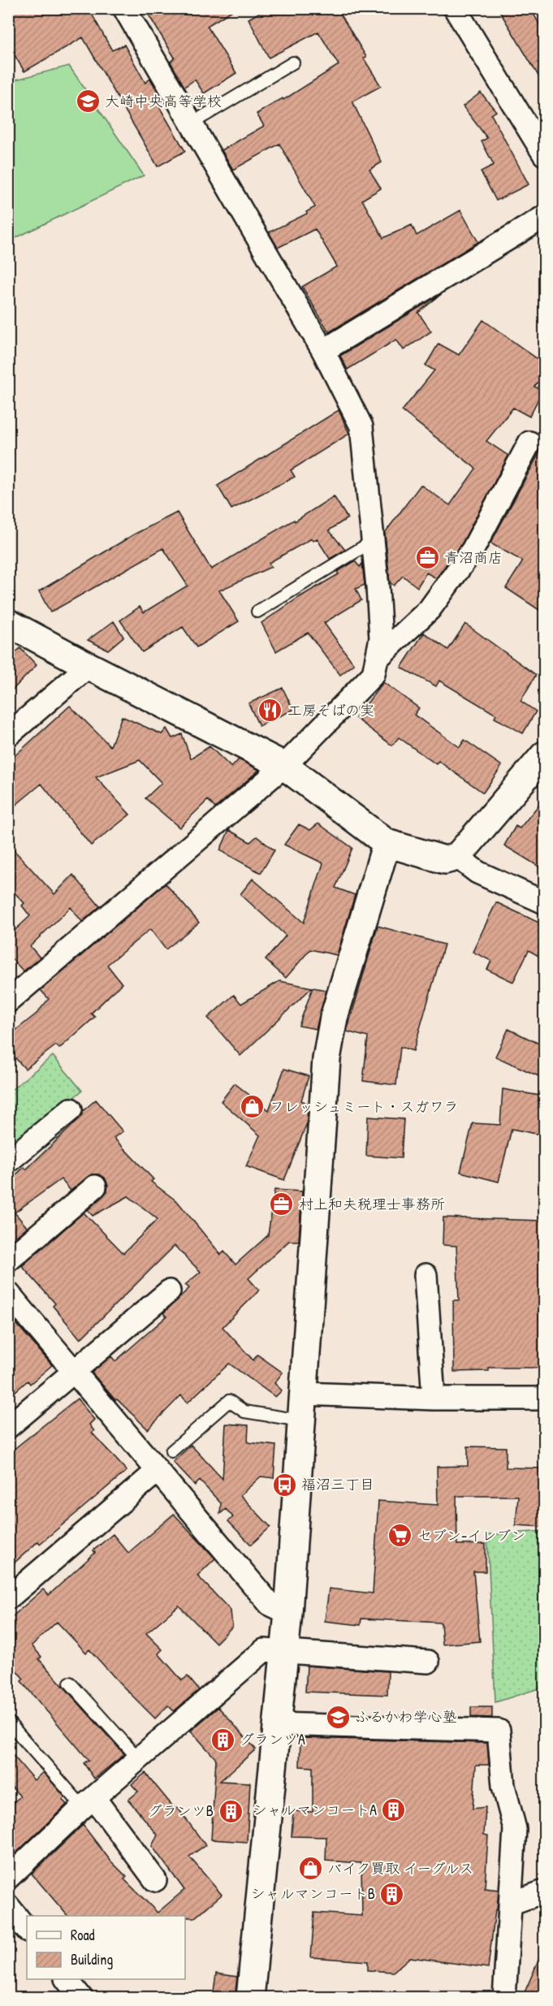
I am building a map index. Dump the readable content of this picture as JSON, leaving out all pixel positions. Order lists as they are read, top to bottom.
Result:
{
  "places": {
    "school or university": ["大崎中央高等学校", "ふるかわ学心塾"],
    "office": ["青沼商店", "村上和夫税理士事務所"],
    "restaurant": ["工房そばの実"],
    "shop": ["フレッシュミート・スガワラ", "バイク買取 イーグルス"],
    "bus stop": ["福沼三丁目"],
    "supermarket": ["セブン-イレブン"],
    "building": [
      "グランツA",
      "シャルマンコートA",
      "グランツB",
      "シャルマンコートB"
    ]
  },
  "legend": ["Road", "Building"]
}
